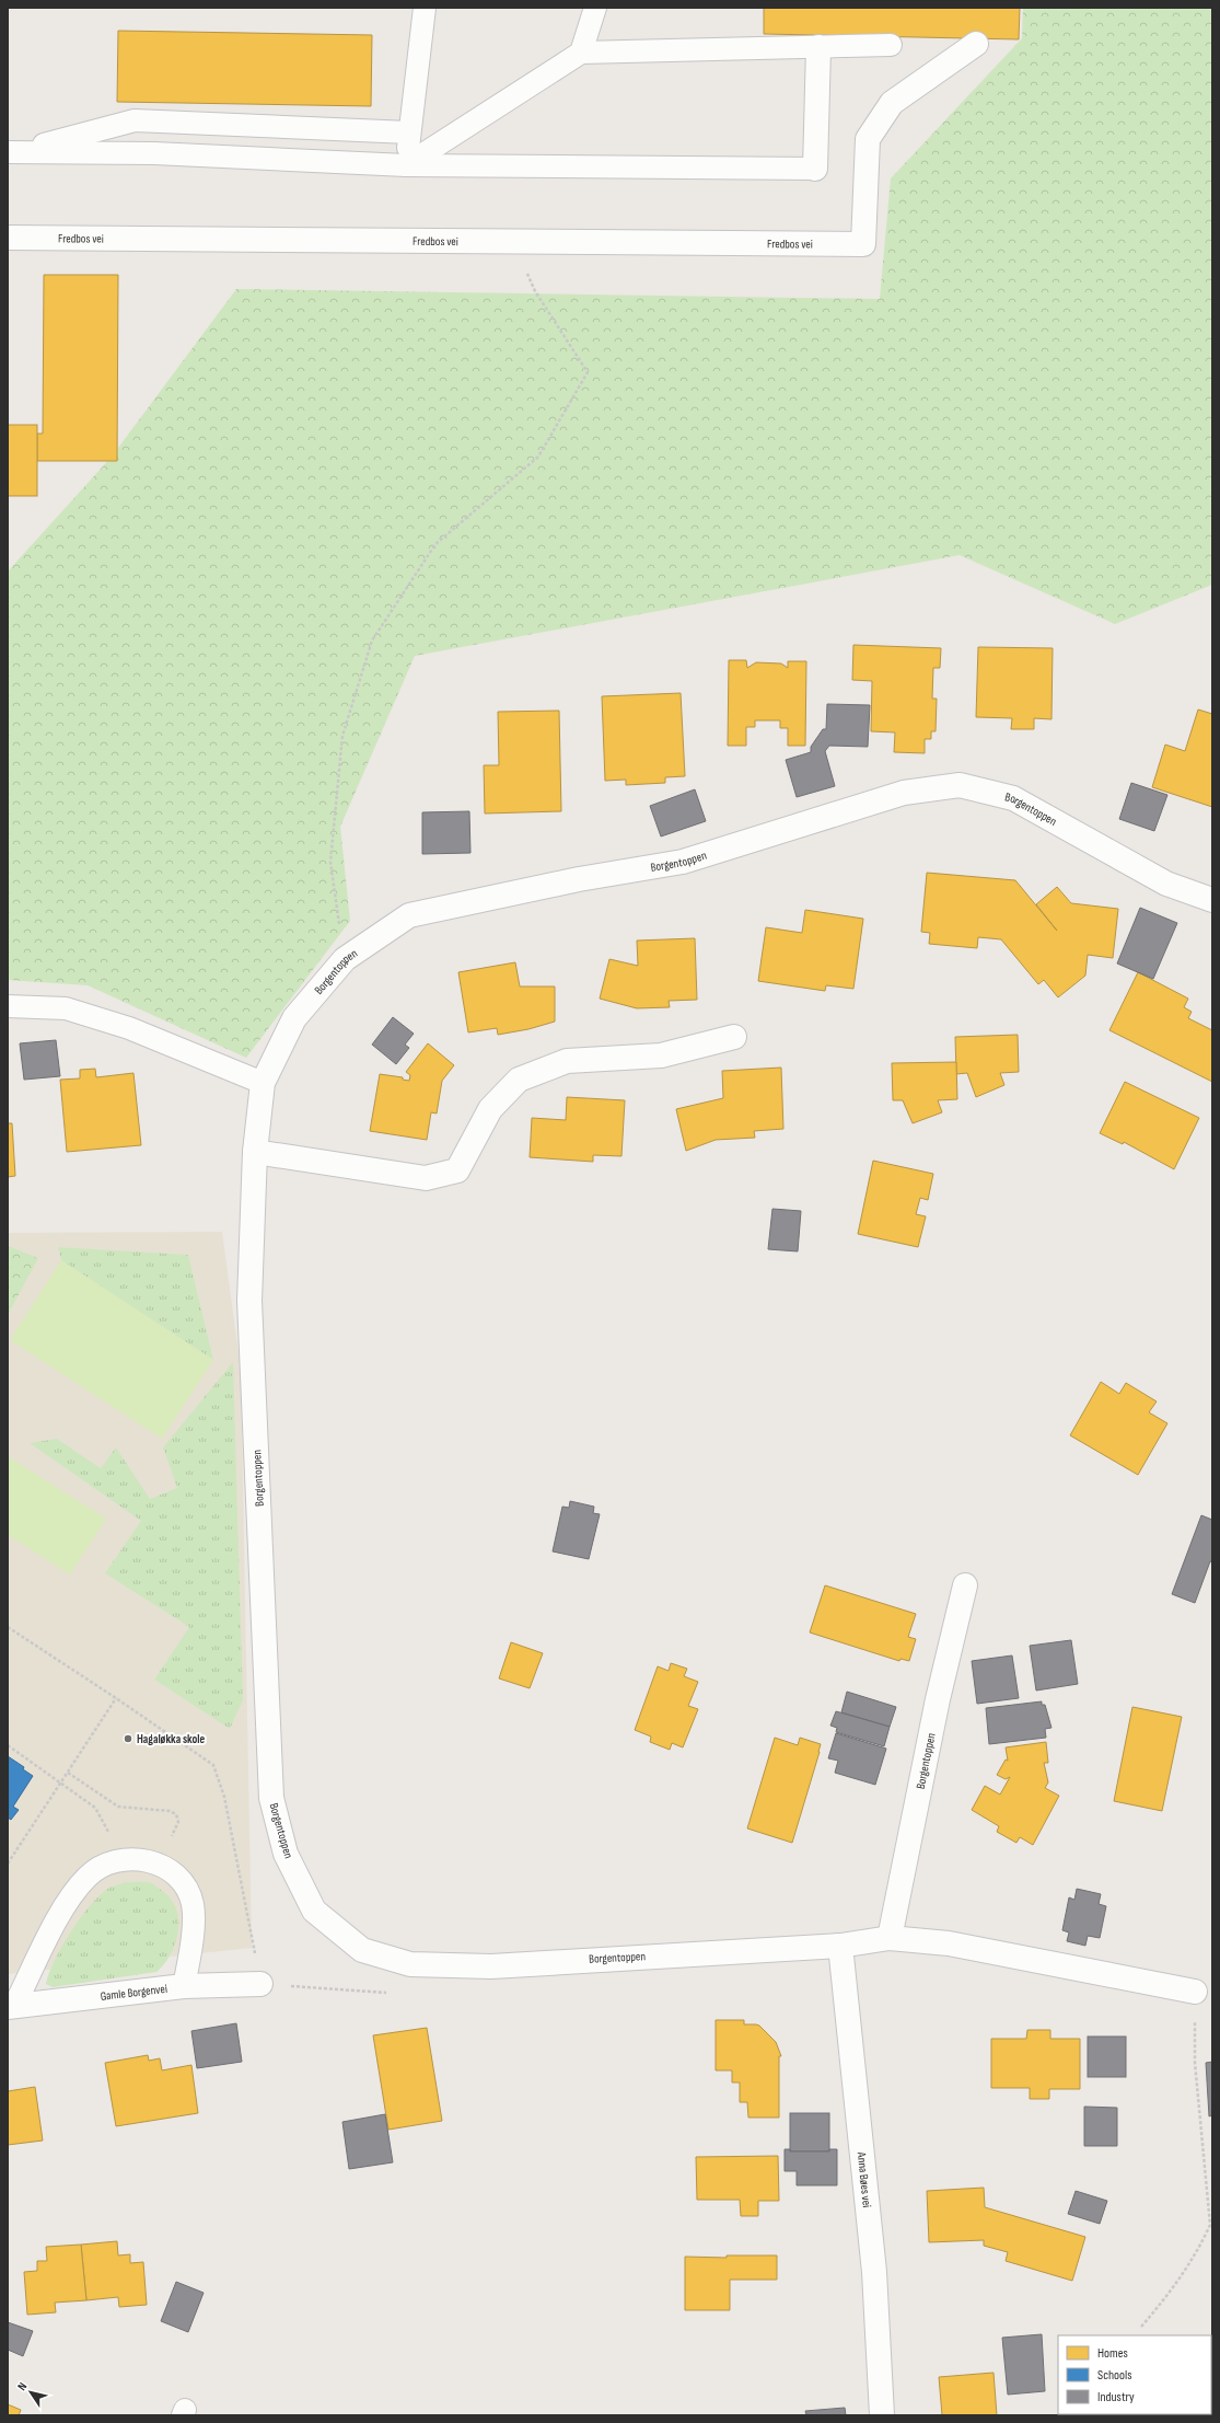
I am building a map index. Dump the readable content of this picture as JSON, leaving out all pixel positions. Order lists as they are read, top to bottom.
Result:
{
  "streets": {
    "street": [
      "Fredbos vei",
      "Borgentoppen",
      "Gamle Borgenvei",
      "Anna Bøes vei"
    ]
  },
  "crossings": [
    ["Borgentoppen", "Anna Bøes vei"]
  ],
  "places": ["Hagaløkka skole"],
  "legend": ["Homes", "Schools", "Industry"],
  "north": "top left"
}
